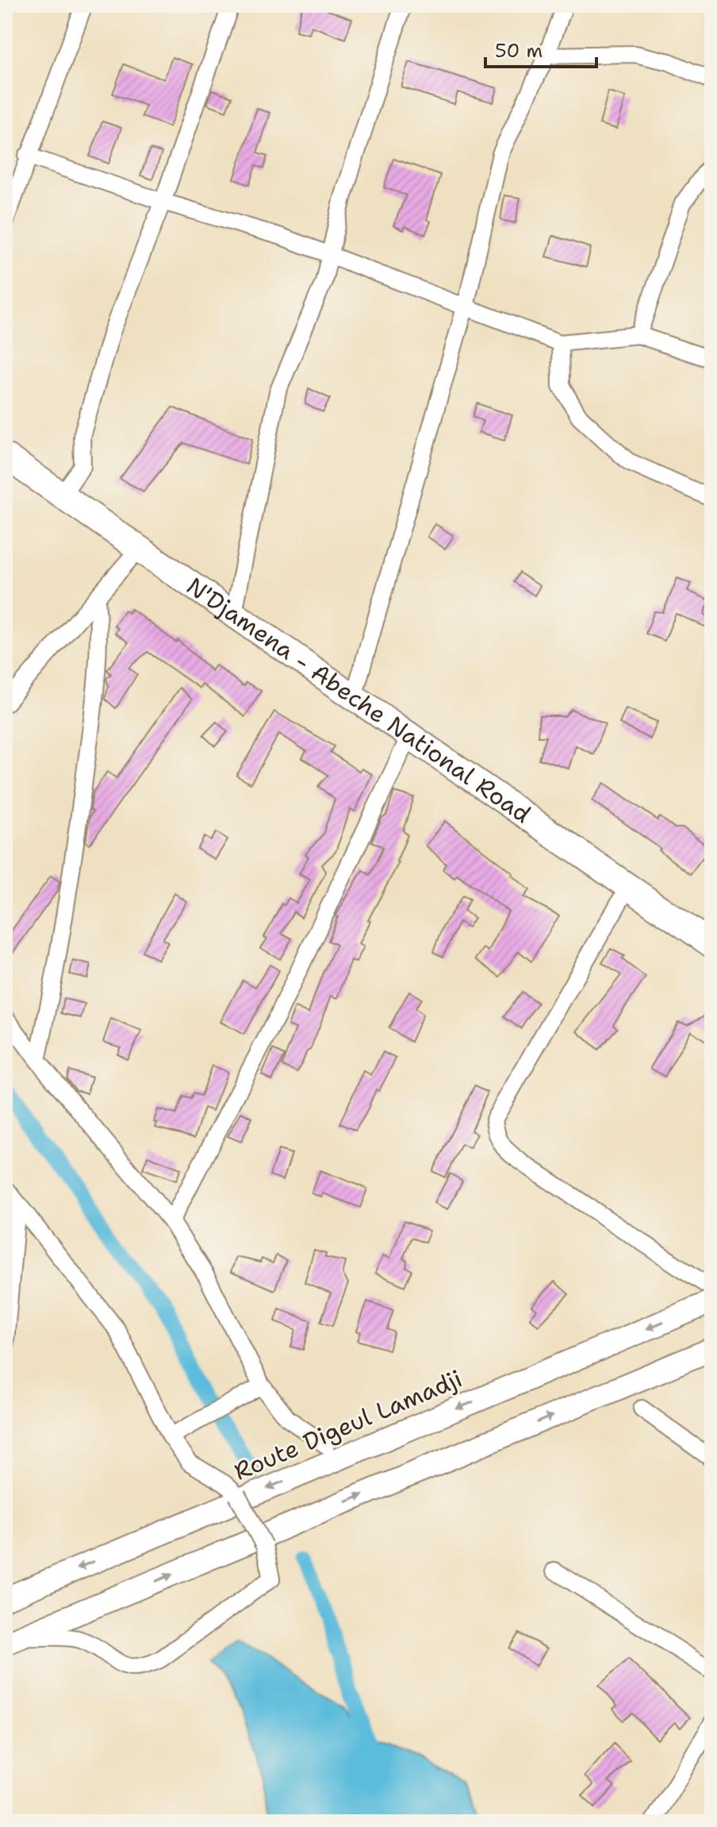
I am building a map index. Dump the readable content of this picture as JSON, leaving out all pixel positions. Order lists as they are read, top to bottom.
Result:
{
  "streets": {
    "highway": ["N'Djamena - Abeche National Road"],
    "main road": ["Route Digeul Lamadji"]
  },
  "scale_bar": "50 m"
}
